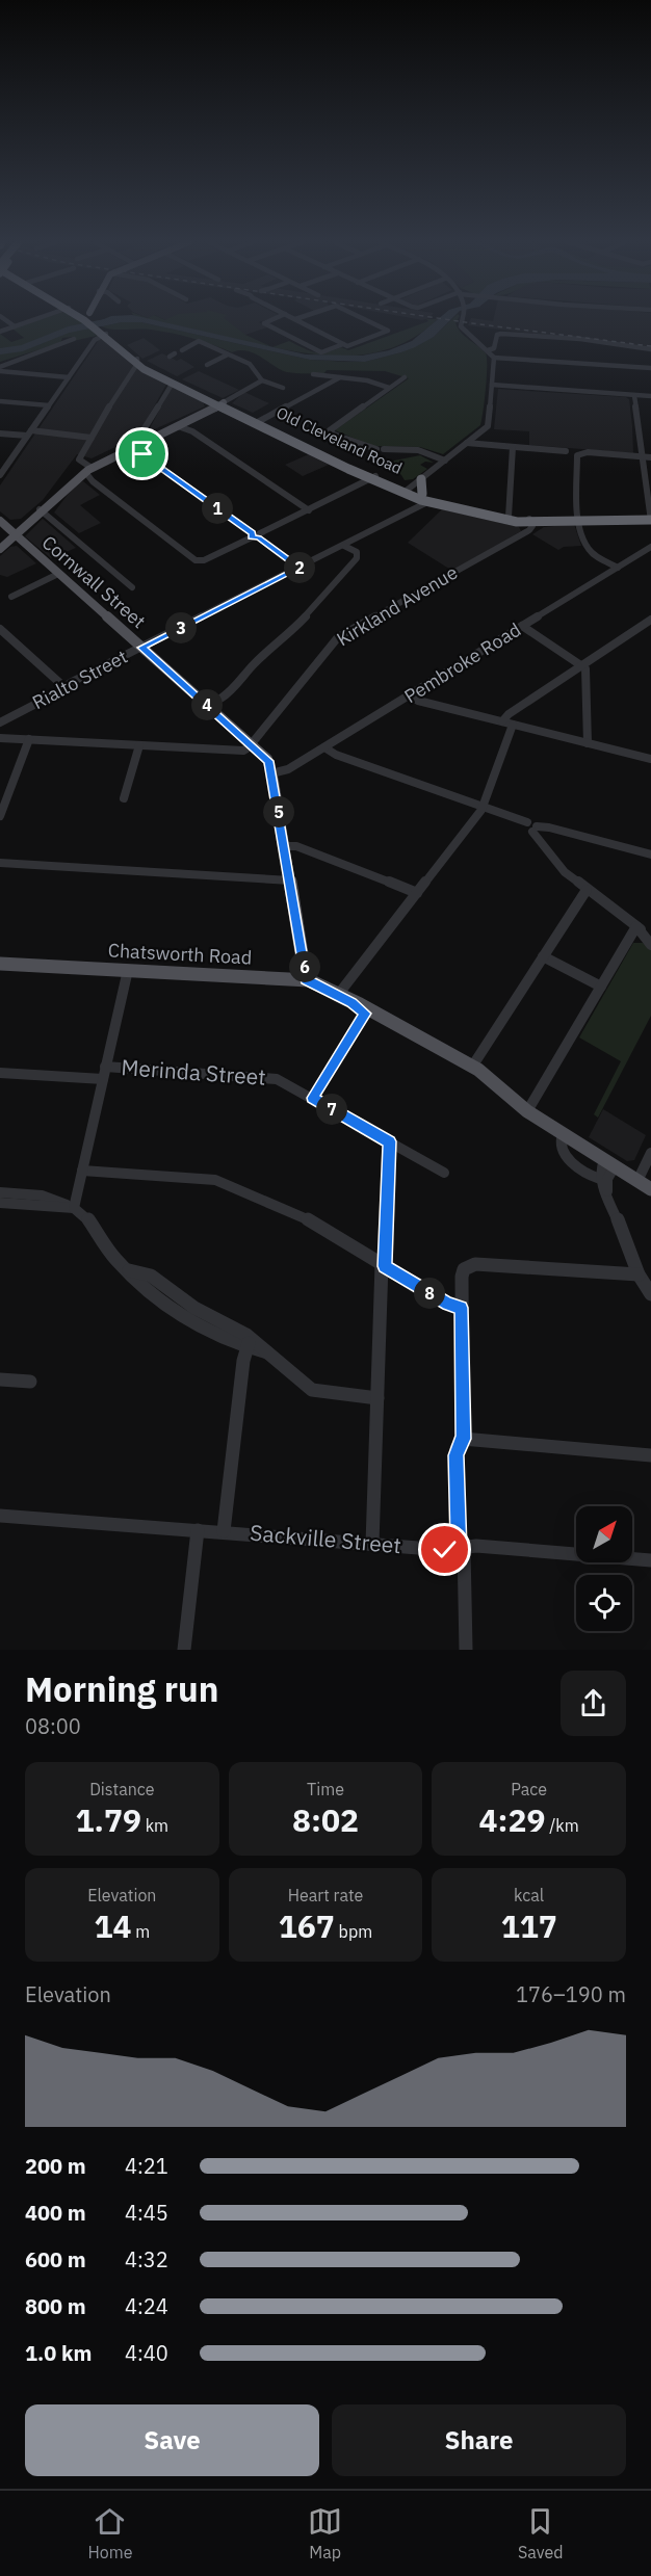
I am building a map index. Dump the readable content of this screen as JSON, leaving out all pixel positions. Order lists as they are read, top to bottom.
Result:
{
  "streets": {
    "highway": ["Old Cleveland Road"],
    "main road": ["Cornwall Street", "Chatsworth Road"],
    "street": [
      "Kirkland Avenue",
      "Pembroke Road",
      "Rialto Street",
      "Merinda Street",
      "Sackville Street"
    ]
  },
  "crossings": [
    ["Old Cleveland Road", "Kirkland Avenue"],
    ["Old Cleveland Road", "Rialto Street"],
    ["Cornwall Street", "Kirkland Avenue"],
    ["Cornwall Street", "Pembroke Road"],
    ["Cornwall Street", "Rialto Street"]
  ],
  "north": "top right",
  "page": {
    "pins": [
      "1",
      "2",
      "3",
      "4",
      "5",
      "6",
      "7",
      "8"
    ],
    "heading": ["Morning run", "08:00"],
    "stats": [
      ["Distance", "1.79 km"],
      ["Time", "8:02"],
      ["Pace", "4:29 /km"],
      ["Elevation", "14 m"],
      ["Heart rate", "167 bpm"],
      ["kcal", "117"]
    ],
    "chart": ["Elevation", "176–190 m"],
    "list": [
      {
        "name": "200 m",
        "note": "4:21"
      },
      {
        "name": "400 m",
        "note": "4:45"
      },
      {
        "name": "600 m",
        "note": "4:32"
      },
      {
        "name": "800 m",
        "note": "4:24"
      },
      {
        "name": "1.0 km",
        "note": "4:40"
      }
    ],
    "buttons": ["Save", "Share"],
    "tabs": ["Home", "Map", "Saved"]
  }
}
